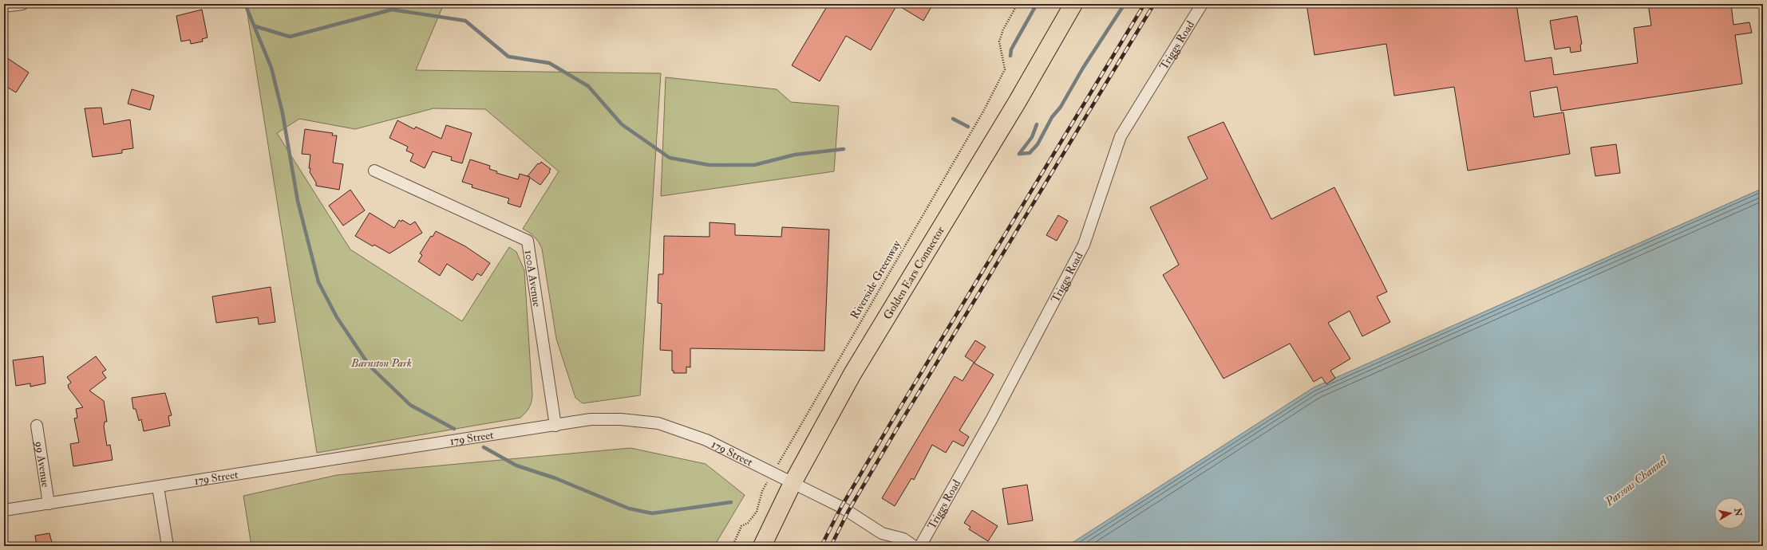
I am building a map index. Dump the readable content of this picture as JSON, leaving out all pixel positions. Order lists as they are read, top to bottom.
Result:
{
  "streets": {
    "main road": ["Golden Ears Connector"],
    "street": [
      "Triggs Road",
      "100A Avenue",
      "179 Street",
      "99 Avenue"
    ],
    "path": ["Riverside Greenway"]
  },
  "crossings": [
    ["Golden Ears Connector", "179 Street"],
    ["100A Avenue", "179 Street"],
    ["179 Street", "99 Avenue"]
  ],
  "water": ["Parsons Channel"],
  "parks": ["Barnston Park"],
  "north": "right"
}
